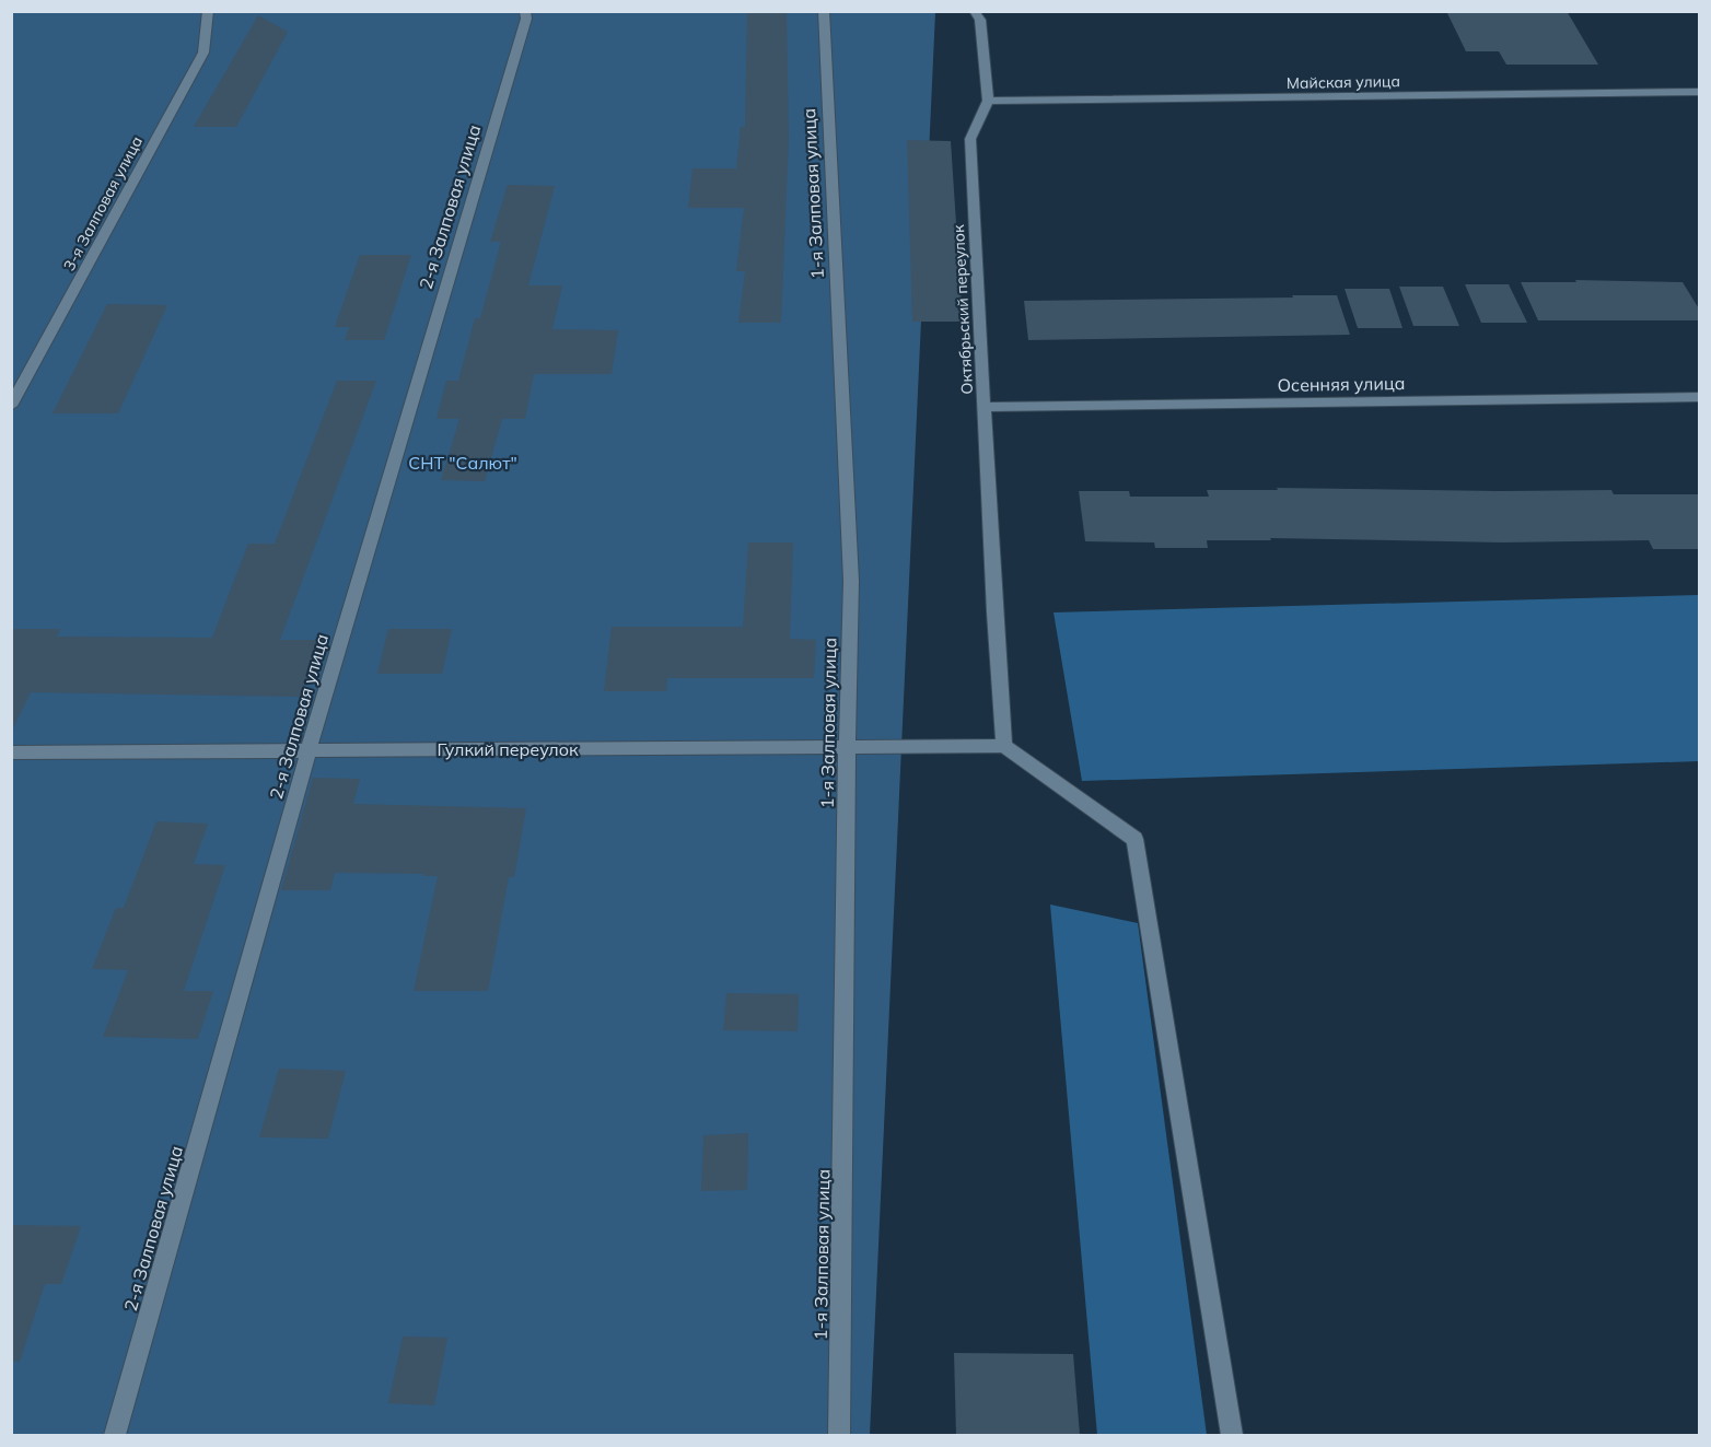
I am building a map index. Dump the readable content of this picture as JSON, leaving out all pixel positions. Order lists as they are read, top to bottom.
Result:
{
  "streets": {
    "street": [
      "Майская улица",
      "1-я Залповая улица",
      "3-я Залповая улица",
      "2-я Залповая улица",
      "Октябрьский переулок",
      "Осенняя улица",
      "Гулкий переулок"
    ]
  },
  "crossings": [
    ["Майская улица", "Октябрьский переулок"],
    ["1-я Залповая улица", "Гулкий переулок"],
    ["2-я Залповая улица", "Гулкий переулок"],
    ["Октябрьский переулок", "Осенняя улица"],
    ["Октябрьский переулок", "Гулкий переулок"]
  ],
  "parks": ["СНТ \"Салют\""]
}
